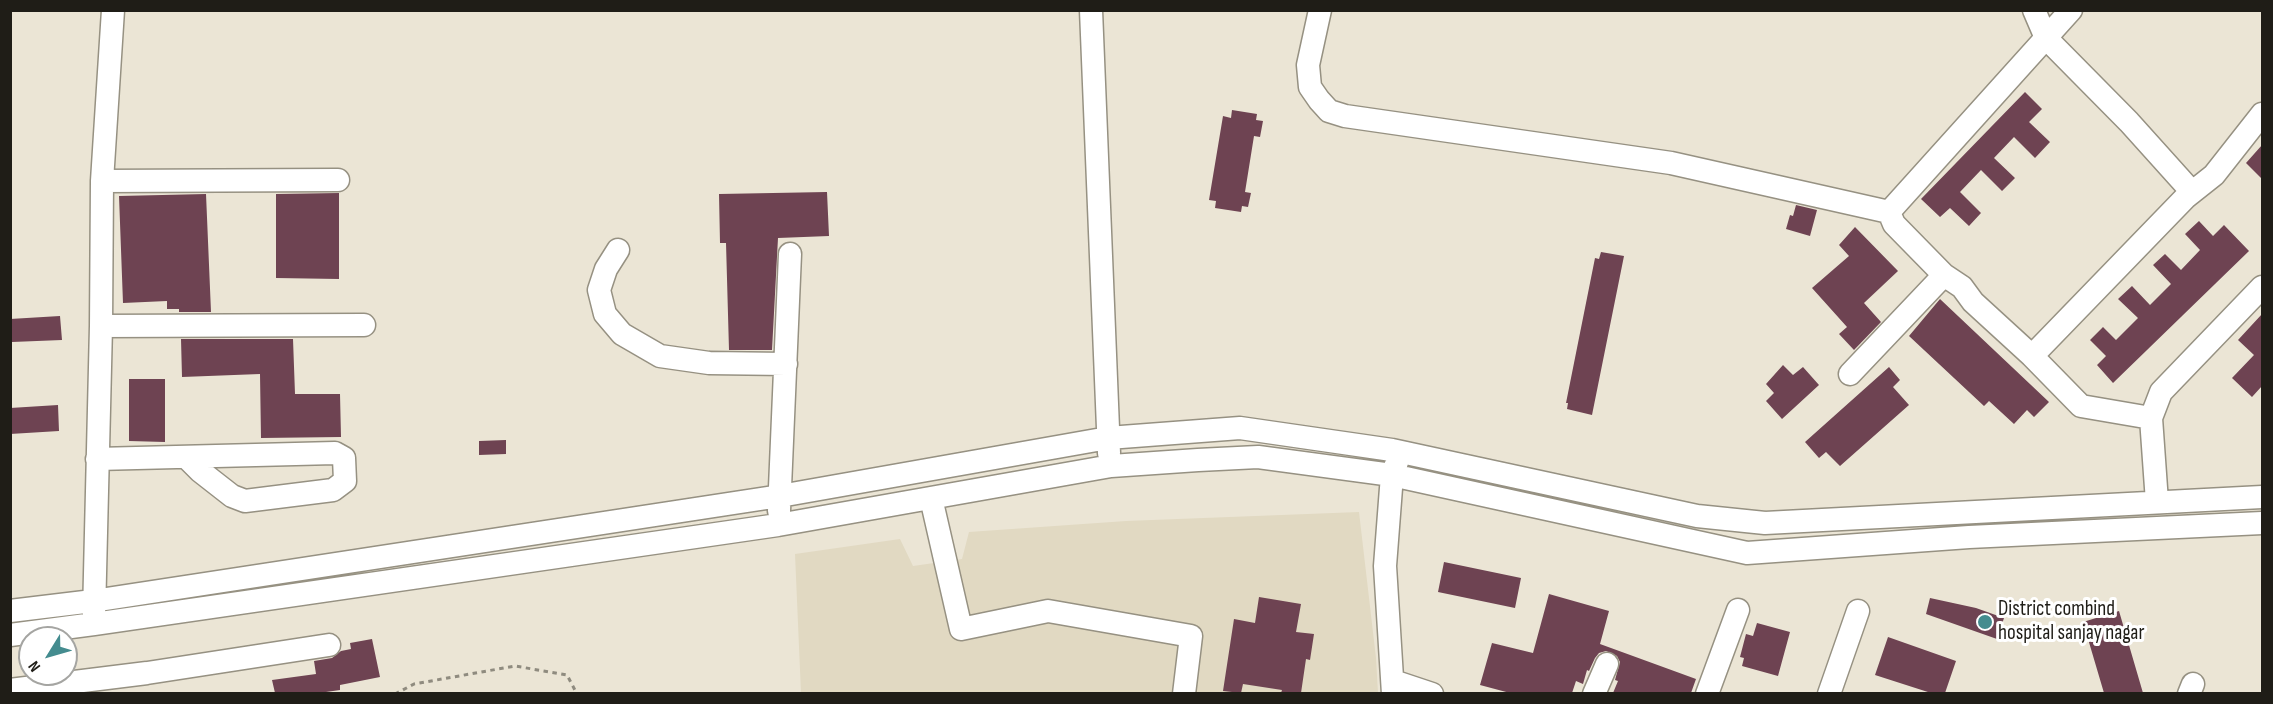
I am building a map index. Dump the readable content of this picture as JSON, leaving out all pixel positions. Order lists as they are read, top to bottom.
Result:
{
  "places": ["District combind hospital sanjay nagar"],
  "north": "bottom left"
}
